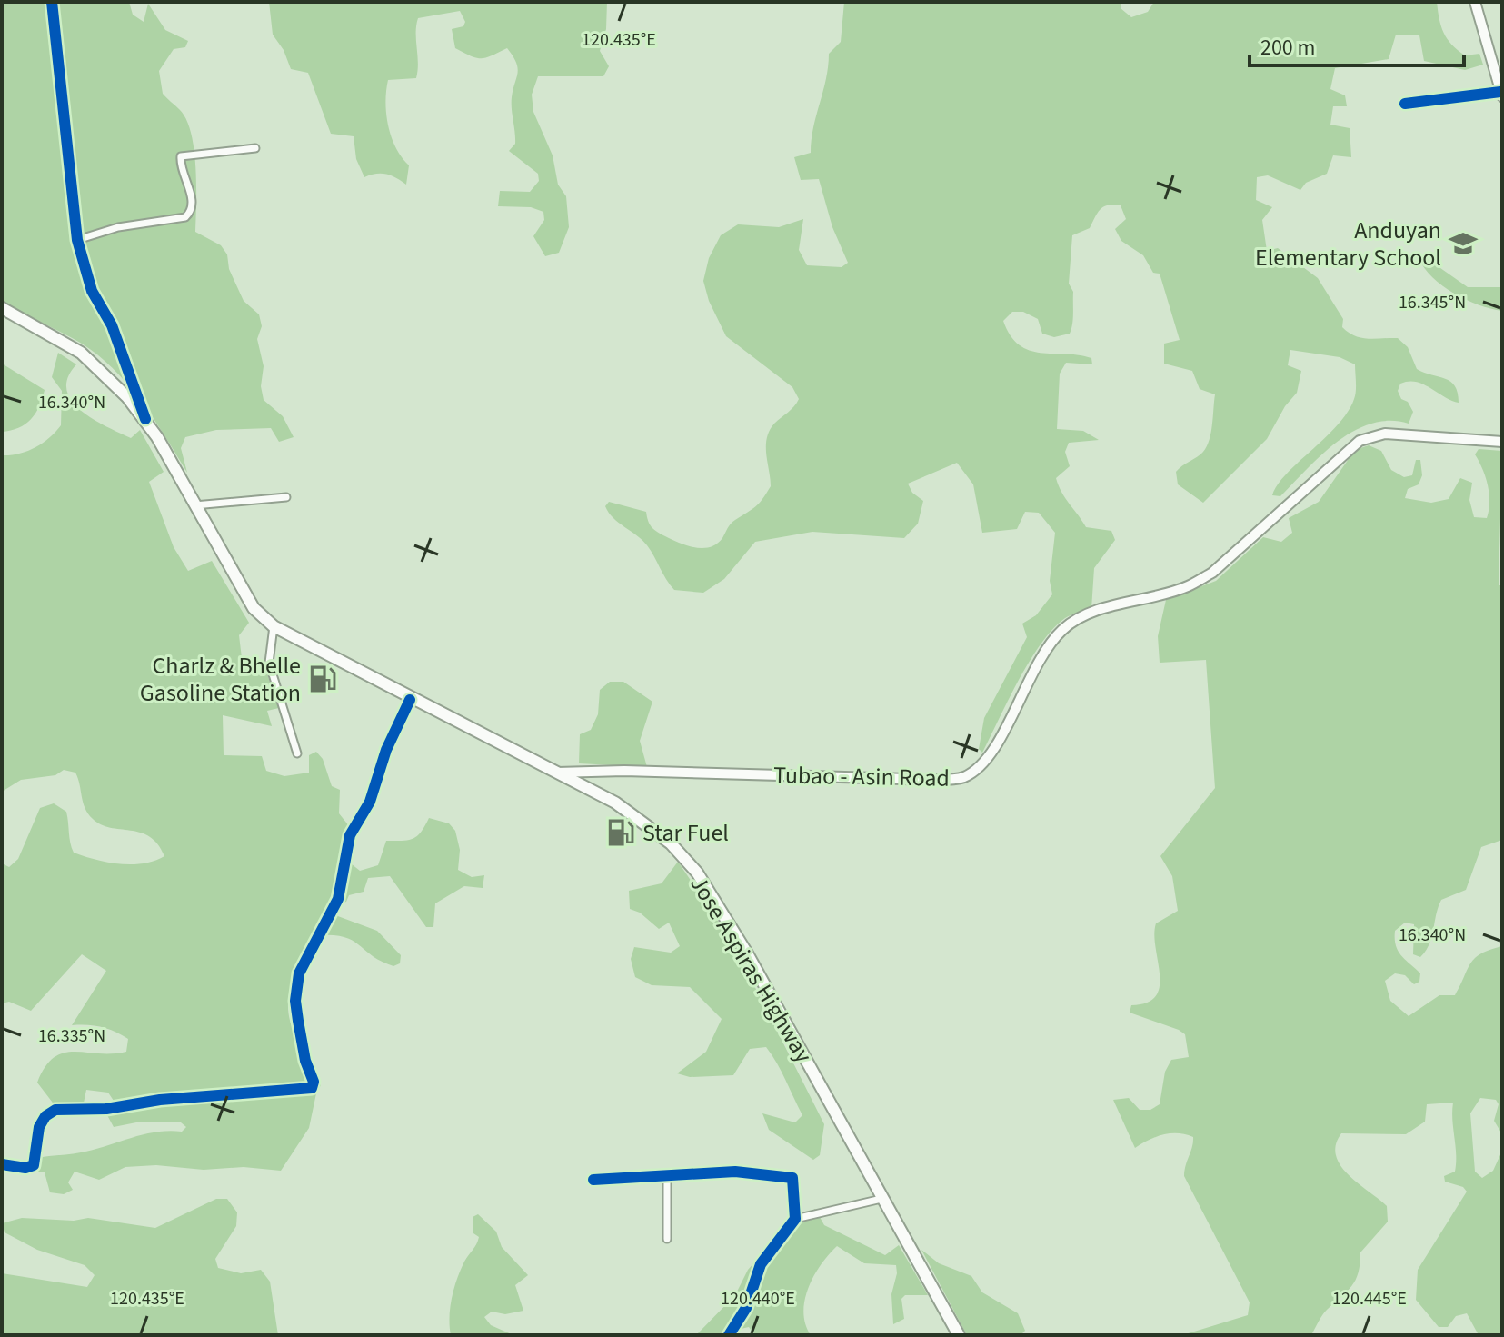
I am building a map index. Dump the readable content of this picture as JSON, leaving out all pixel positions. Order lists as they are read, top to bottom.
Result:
{
  "streets": {
    "main road": ["Tubao - Asin Road", "Jose Aspiras Highway"]
  },
  "crossings": [
    ["Tubao - Asin Road", "Jose Aspiras Highway"]
  ],
  "places": {
    "school or university": ["Anduyan Elementary School"],
    "fuel station": ["Charlz & Bhelle Gasoline Station", "Star Fuel"]
  },
  "scale_bar": "200 m",
  "coordinates": [
    "120.435°E",
    "16.345°N",
    "16.340°N",
    "16.335°N",
    "120.440°E",
    "120.445°E"
  ]
}
